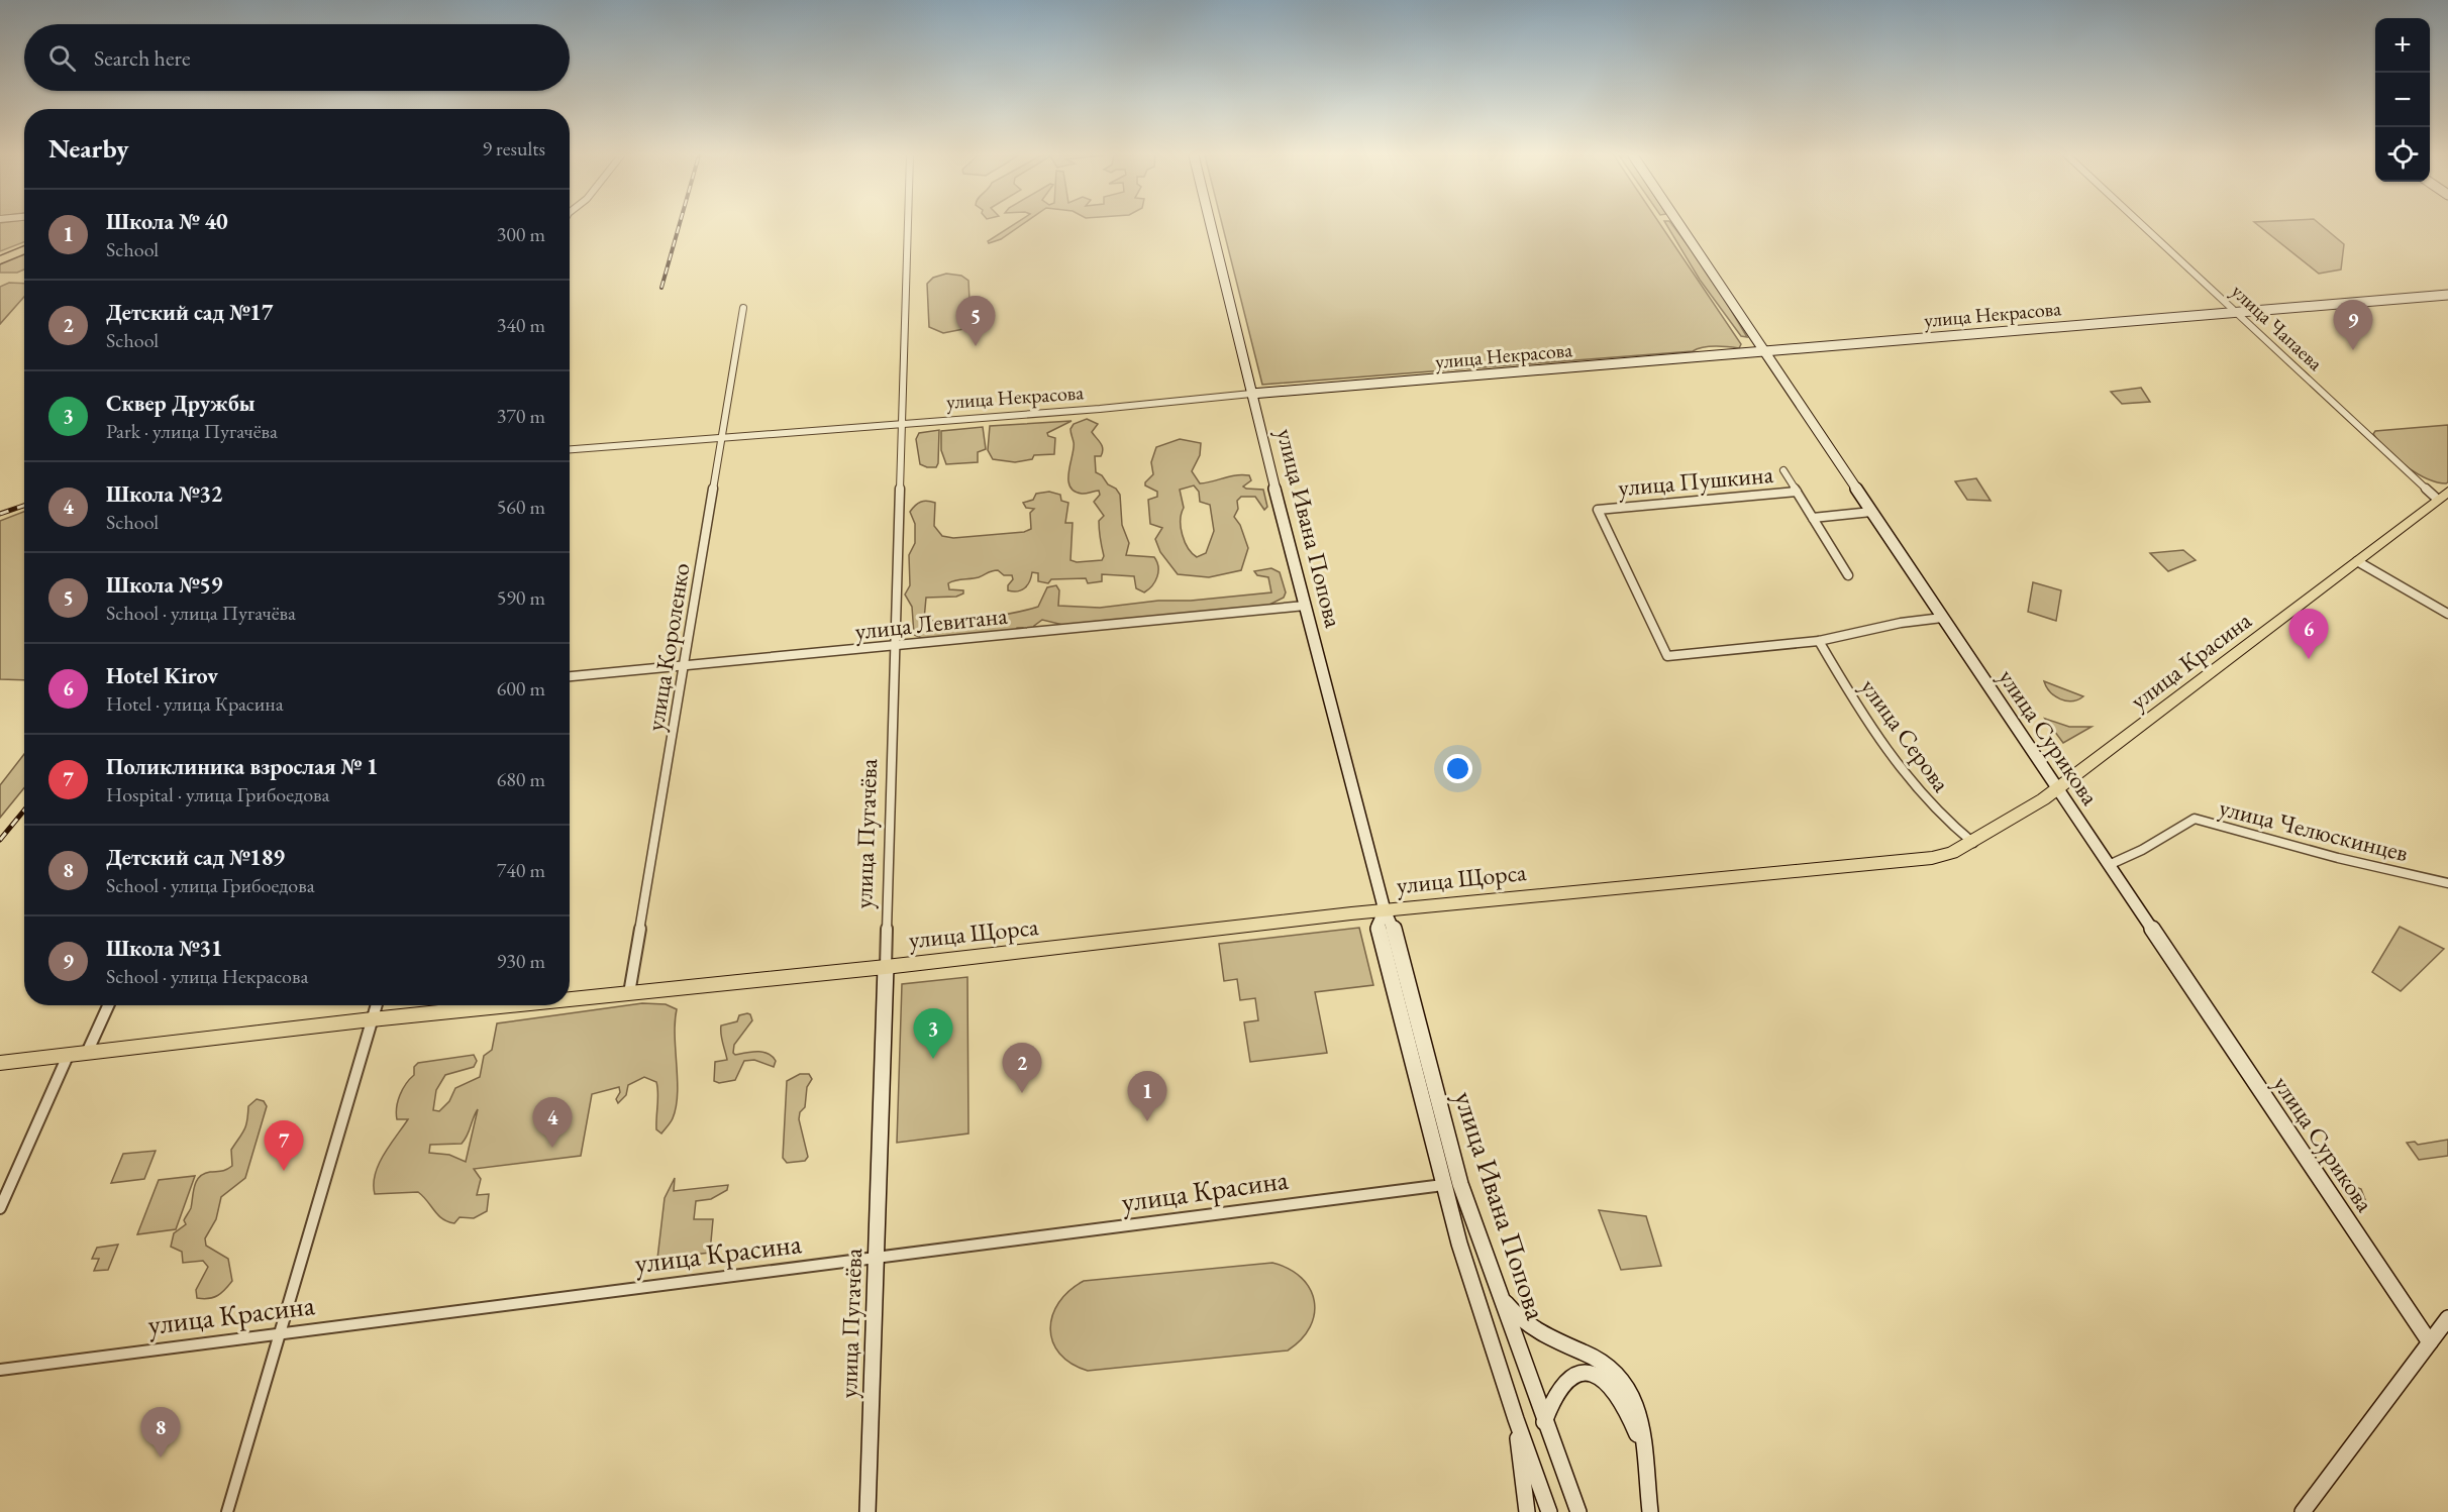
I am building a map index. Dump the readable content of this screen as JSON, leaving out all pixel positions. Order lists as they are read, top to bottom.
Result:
{
  "streets": {
    "main road": ["улица Красина", "улица Щорса"],
    "street": [
      "улица Некрасова",
      "улица Чапаева",
      "улица Пушкина",
      "улица Ивана Попова",
      "улица Левитана",
      "улица Короленко",
      "улица Серова",
      "улица Сурикова",
      "улица Челюскинцев",
      "улица Пугачёва"
    ]
  },
  "crossings": [
    ["улица Некрасова", "улица Чапаева"],
    ["улица Некрасова", "улица Ивана Попова"],
    ["улица Некрасова", "улица Короленко"],
    ["улица Некрасова", "улица Сурикова"],
    ["улица Некрасова", "улица Пугачёва"],
    ["улица Чапаева", "улица Красина"],
    ["улица Пушкина", "улица Серова"],
    ["улица Ивана Попова", "улица Левитана"],
    ["улица Ивана Попова", "улица Красина"],
    ["улица Ивана Попова", "улица Щорса"],
    ["улица Левитана", "улица Короленко"],
    ["улица Левитана", "улица Пугачёва"],
    ["улица Короленко", "улица Щорса"],
    ["улица Красина", "улица Серова"],
    ["улица Красина", "улица Сурикова"],
    ["улица Красина", "улица Пугачёва"],
    ["улица Красина", "улица Щорса"],
    ["улица Сурикова", "улица Челюскинцев"],
    ["улица Пугачёва", "улица Щорса"]
  ],
  "page": {
    "map_buttons": ["+", "−"],
    "search": "Search here",
    "heading": ["Nearby", "9 results"],
    "list": [
      {
        "mark": "1",
        "name": "Школа № 40",
        "note": "School",
        "value": "300 m"
      },
      {
        "mark": "2",
        "name": "Детский сад №17",
        "note": "School",
        "value": "340 m"
      },
      {
        "mark": "3",
        "name": "Сквер Дружбы",
        "note": "Park · улица Пугачёва",
        "value": "370 m"
      },
      {
        "mark": "4",
        "name": "Школа №32",
        "note": "School",
        "value": "560 m"
      },
      {
        "mark": "5",
        "name": "Школа №59",
        "note": "School · улица Пугачёва",
        "value": "590 m"
      },
      {
        "mark": "6",
        "name": "Hotel Kirov",
        "note": "Hotel · улица Красина",
        "value": "600 m"
      },
      {
        "mark": "7",
        "name": "Поликлиника взрослая № 1",
        "note": "Hospital · улица Грибоедова",
        "value": "680 m"
      },
      {
        "mark": "8",
        "name": "Детский сад №189",
        "note": "School · улица Грибоедова",
        "value": "740 m"
      },
      {
        "mark": "9",
        "name": "Школа №31",
        "note": "School · улица Некрасова",
        "value": "930 m"
      }
    ],
    "pins": [
      "5",
      "9",
      "6",
      "3",
      "2",
      "1",
      "4",
      "7",
      "8"
    ]
  }
}
